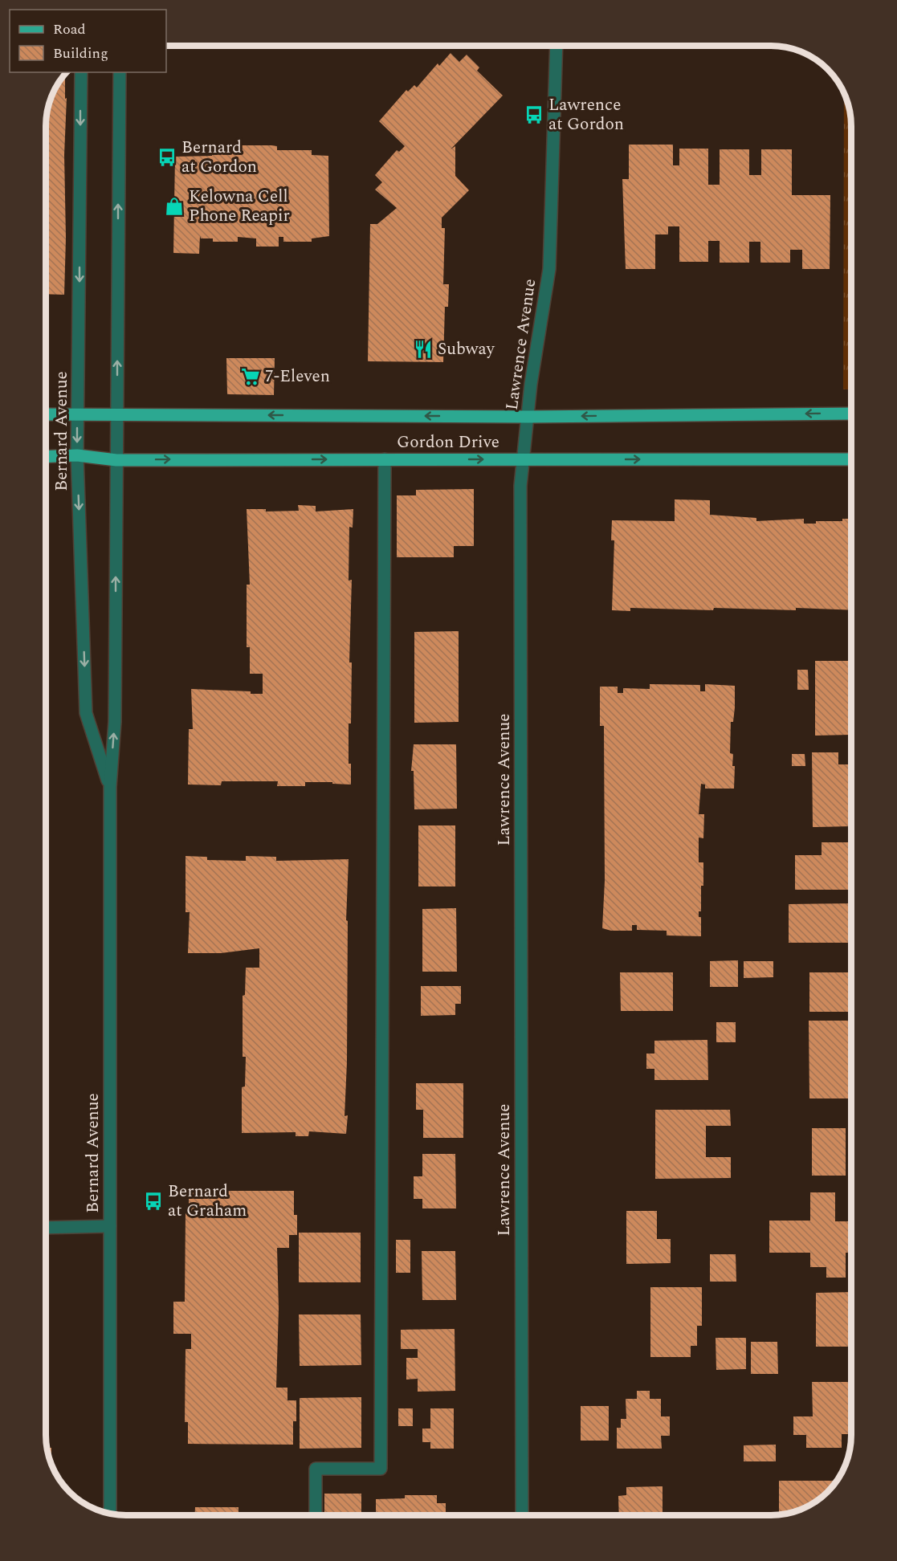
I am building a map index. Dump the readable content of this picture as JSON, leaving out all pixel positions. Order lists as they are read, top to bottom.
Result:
{
  "streets": {
    "main road": ["Gordon Drive"],
    "street": ["Lawrence Avenue", "Bernard Avenue"]
  },
  "crossings": [
    ["Lawrence Avenue", "Gordon Drive"],
    ["Bernard Avenue", "Gordon Drive"]
  ],
  "places": {
    "bus stop": ["Lawrence at Gordon", "Bernard at Gordon", "Bernard at Graham"],
    "shop": ["Kelowna Cell Phone Reapir"],
    "restaurant": ["Subway"],
    "supermarket": ["7-Eleven"]
  },
  "legend": ["Road", "Building"]
}
